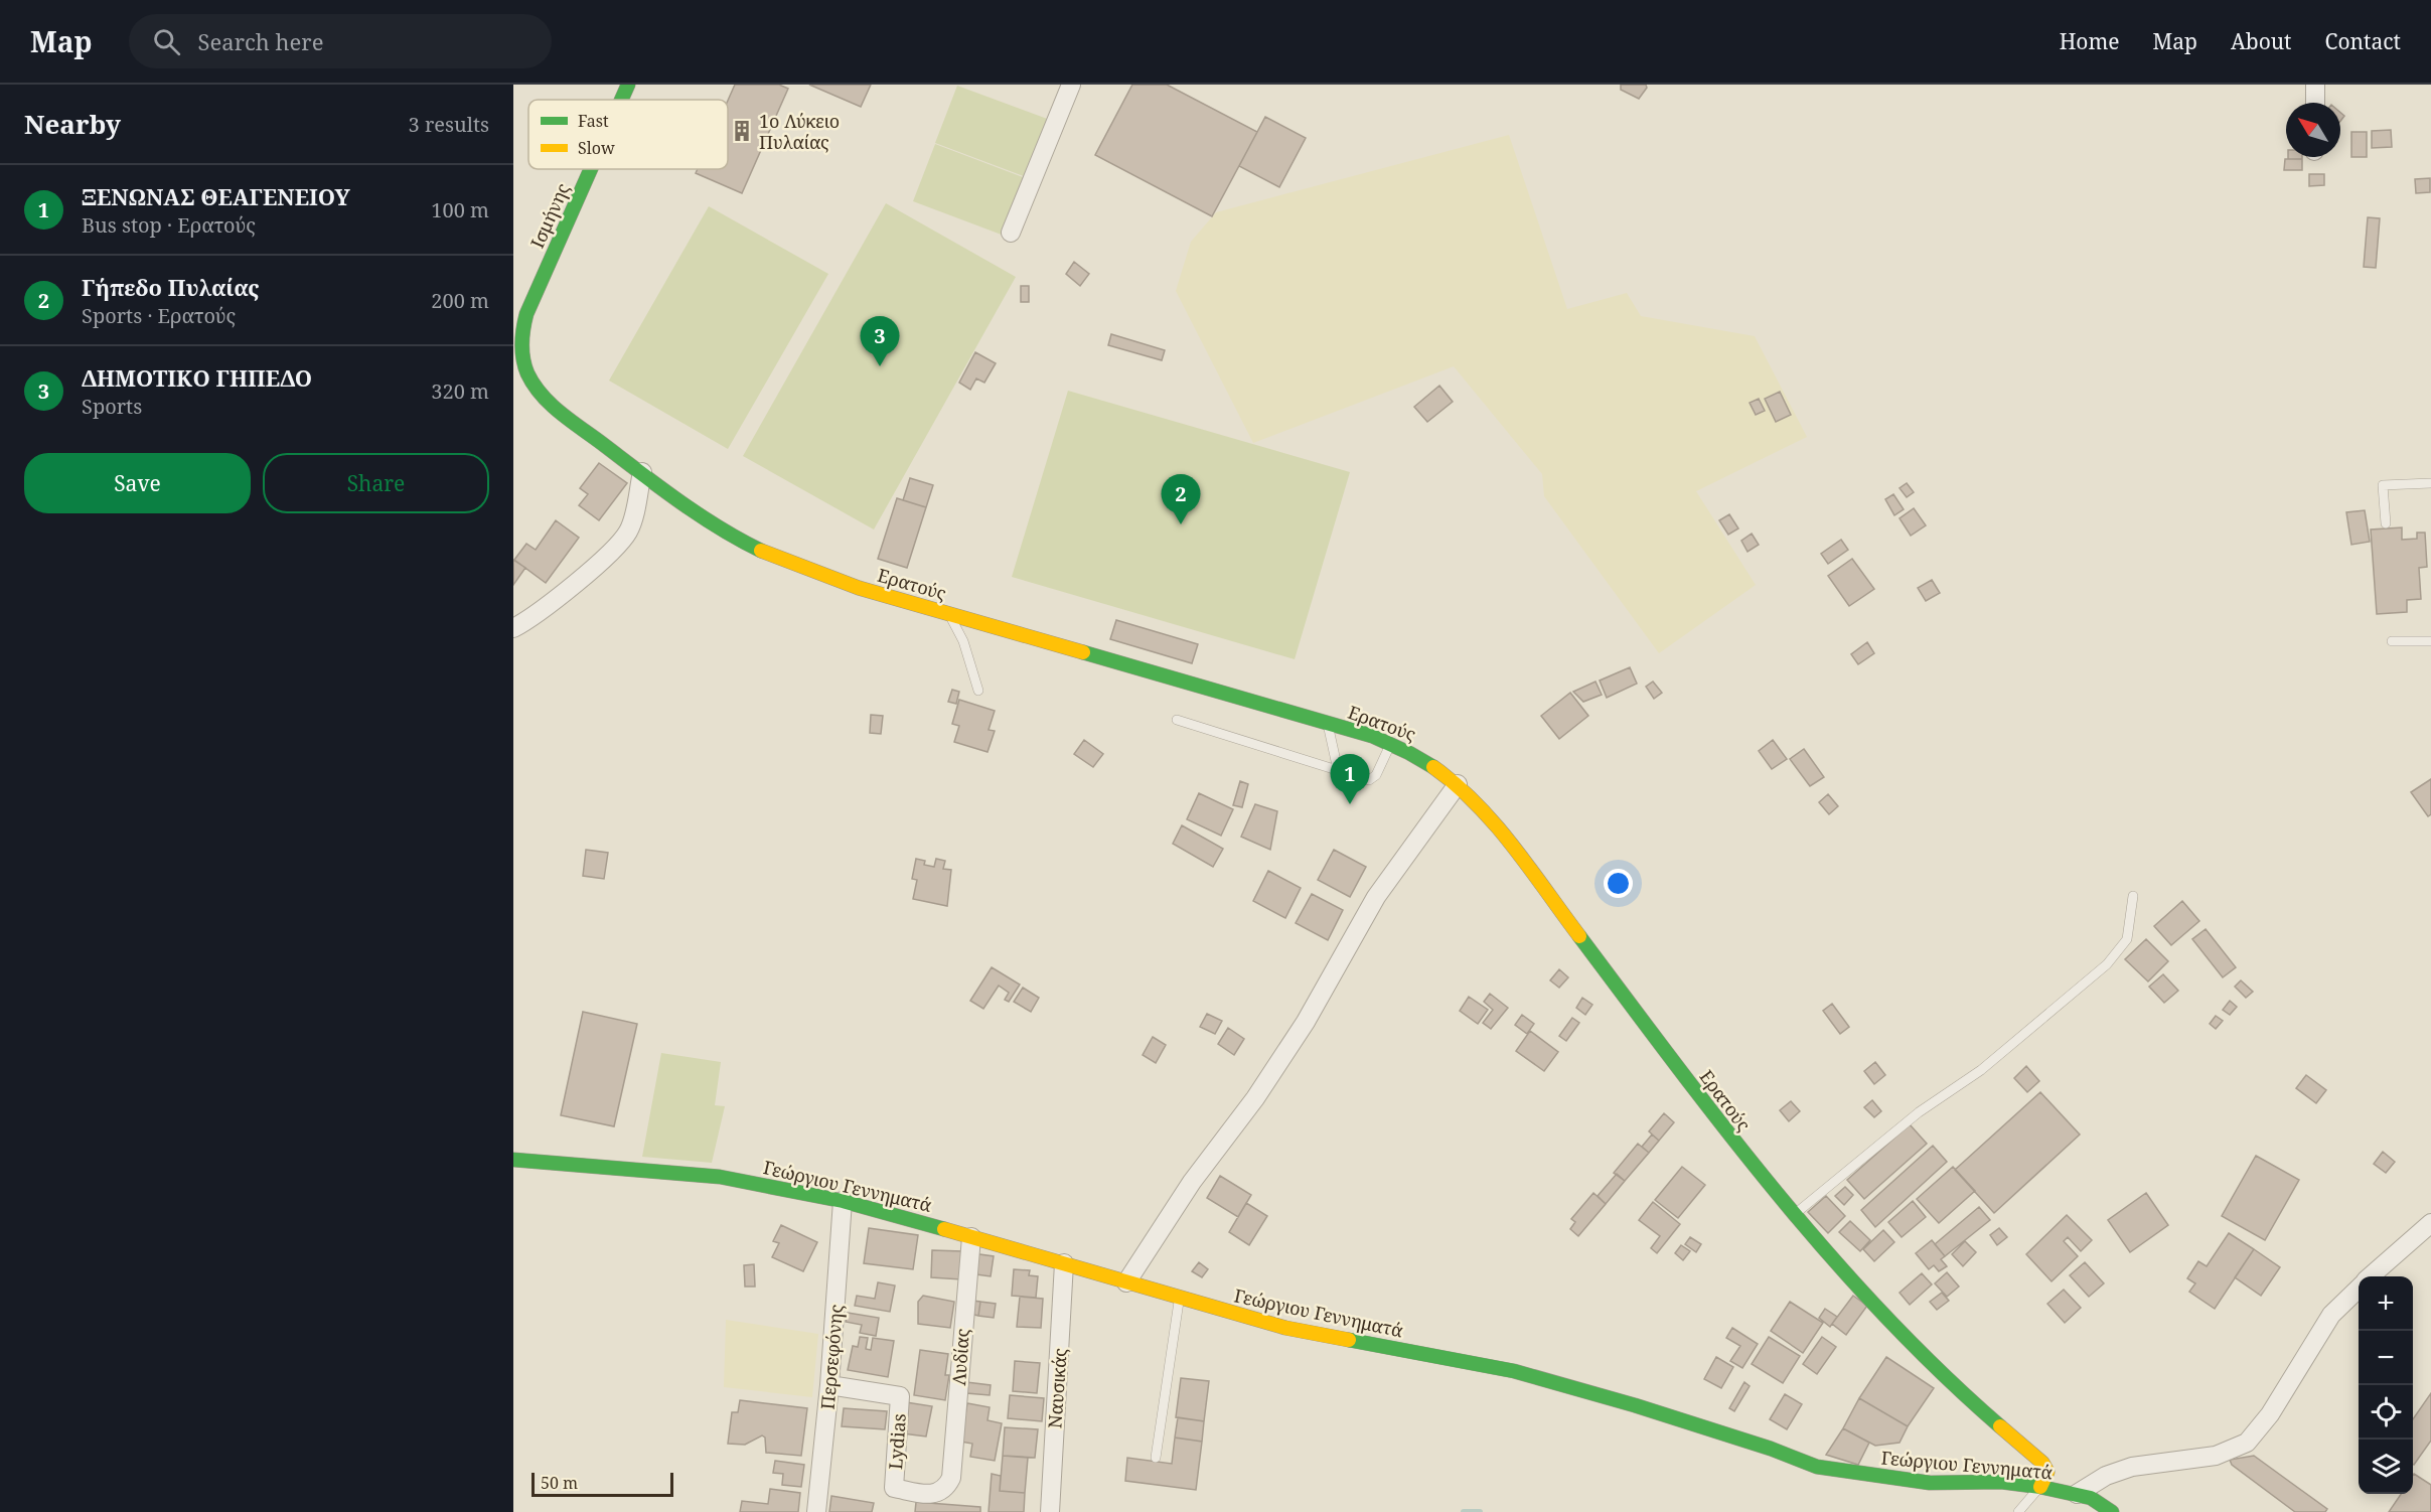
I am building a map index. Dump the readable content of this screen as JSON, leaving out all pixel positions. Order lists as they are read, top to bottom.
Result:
{
  "streets": {
    "street": [
      "Ισμήνης",
      "Ερατούς",
      "Γεώργιου Γεννηματά",
      "Περσεφόνης",
      "Λυδίας",
      "Ναυσικάς",
      "Lydias"
    ]
  },
  "crossings": [
    ["Ισμήνης", "Ερατούς"],
    ["Ερατούς", "Γεώργιου Γεννηματά"],
    ["Γεώργιου Γεννηματά", "Περσεφόνης"],
    ["Γεώργιου Γεννηματά", "Λυδίας"],
    ["Γεώργιου Γεννηματά", "Ναυσικάς"],
    ["Περσεφόνης", "Lydias"],
    ["Λυδίας", "Lydias"]
  ],
  "places": {
    "building": ["1ο Λύκειο Πυλαίας"]
  },
  "legend": ["Fast", "Slow"],
  "scale_bar": "50 m",
  "north": "top left",
  "page": {
    "header": "Map",
    "search": "Search here",
    "nav": [
      "Home",
      "Map",
      "About",
      "Contact"
    ],
    "heading": ["Nearby", "3 results"],
    "list": [
      {
        "mark": "1",
        "name": "ΞΕΝΩΝΑΣ ΘΕΑΓΕΝΕΙΟΥ",
        "note": "Bus stop · Ερατούς",
        "value": "100 m"
      },
      {
        "mark": "2",
        "name": "Γήπεδο Πυλαίας",
        "note": "Sports · Ερατούς",
        "value": "200 m"
      },
      {
        "mark": "3",
        "name": "ΔΗΜΟΤΙΚΟ ΓΗΠΕΔΟ",
        "note": "Sports",
        "value": "320 m"
      }
    ],
    "pins": ["3", "2", "1"],
    "buttons": ["Save", "Share"],
    "map_buttons": ["+", "−"],
    "scale": "50 m"
  }
}
